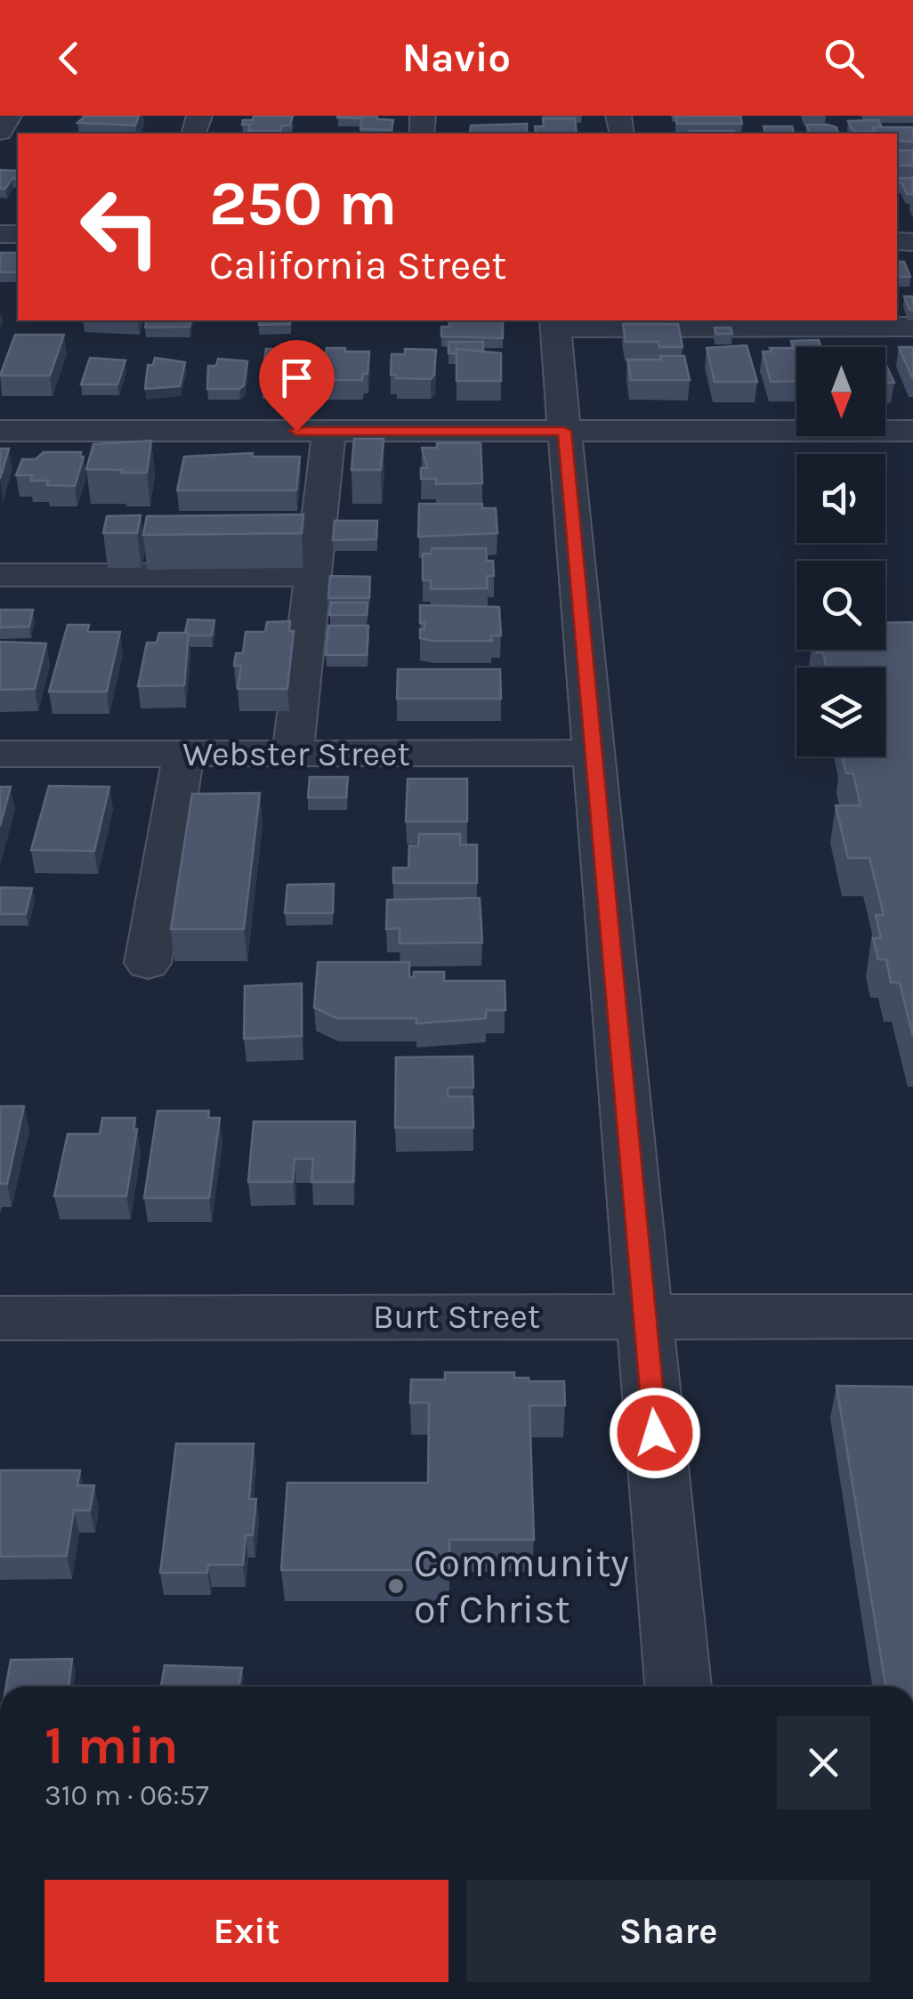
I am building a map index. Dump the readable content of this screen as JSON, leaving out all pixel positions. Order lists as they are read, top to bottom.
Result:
{
  "streets": {
    "street": ["Webster Street", "Burt Street"]
  },
  "places": ["Community of Christ"],
  "north": "bottom",
  "page": {
    "header": "Navio",
    "turn": ["250 m", "California Street"],
    "heading": ["1 min", "310 m · 06:57"],
    "buttons": ["Exit", "Share"]
  }
}
